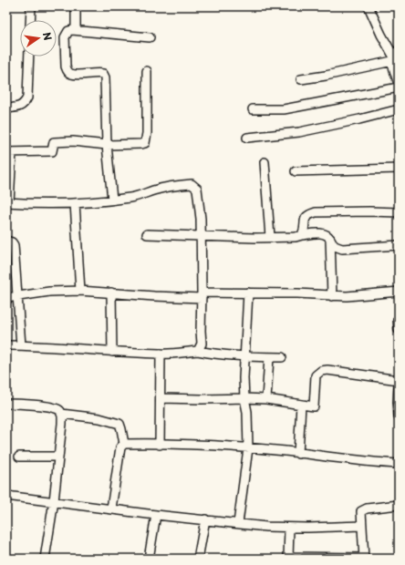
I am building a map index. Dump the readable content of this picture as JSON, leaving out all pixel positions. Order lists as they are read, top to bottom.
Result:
{
  "north": "right"
}
